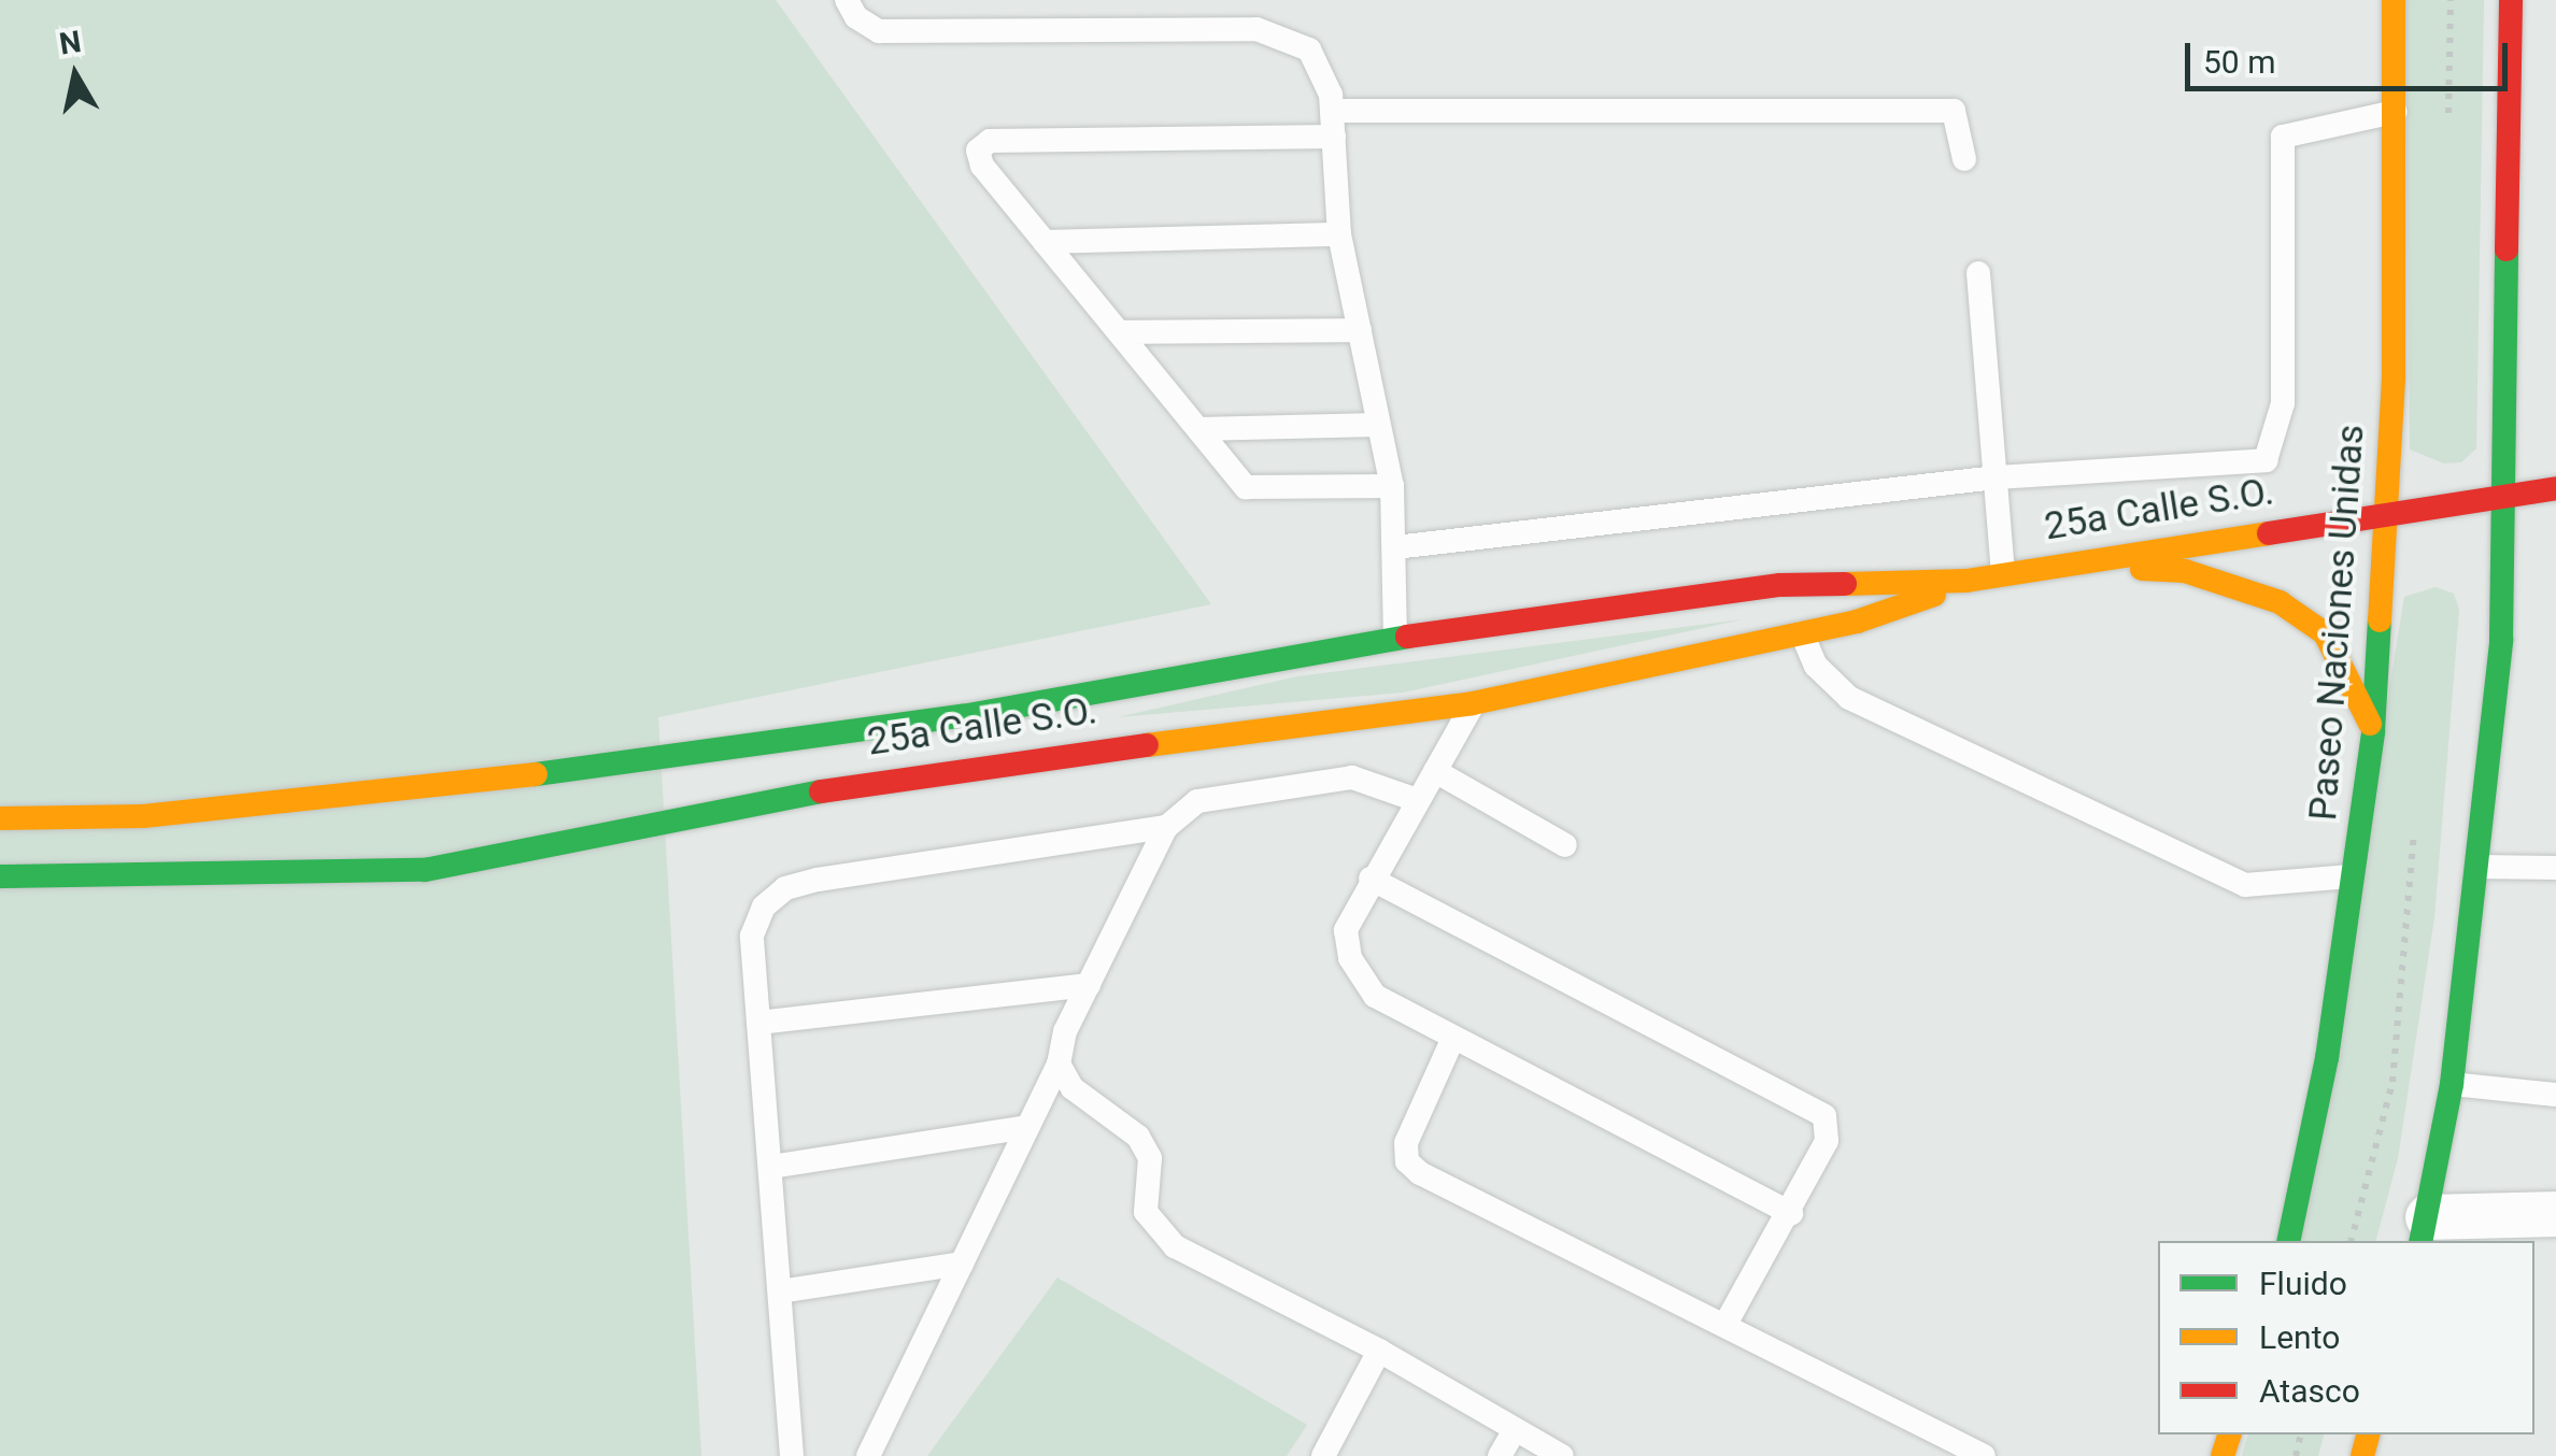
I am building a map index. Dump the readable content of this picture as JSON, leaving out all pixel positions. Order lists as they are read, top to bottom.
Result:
{
  "streets": {
    "street": ["25a Calle S.O.", "Paseo Naciones Unidas"]
  },
  "crossings": [
    ["25a Calle S.O.", "Paseo Naciones Unidas"]
  ],
  "legend": ["Fluido", "Lento", "Atasco"],
  "scale_bar": "50 m",
  "north": "top"
}
